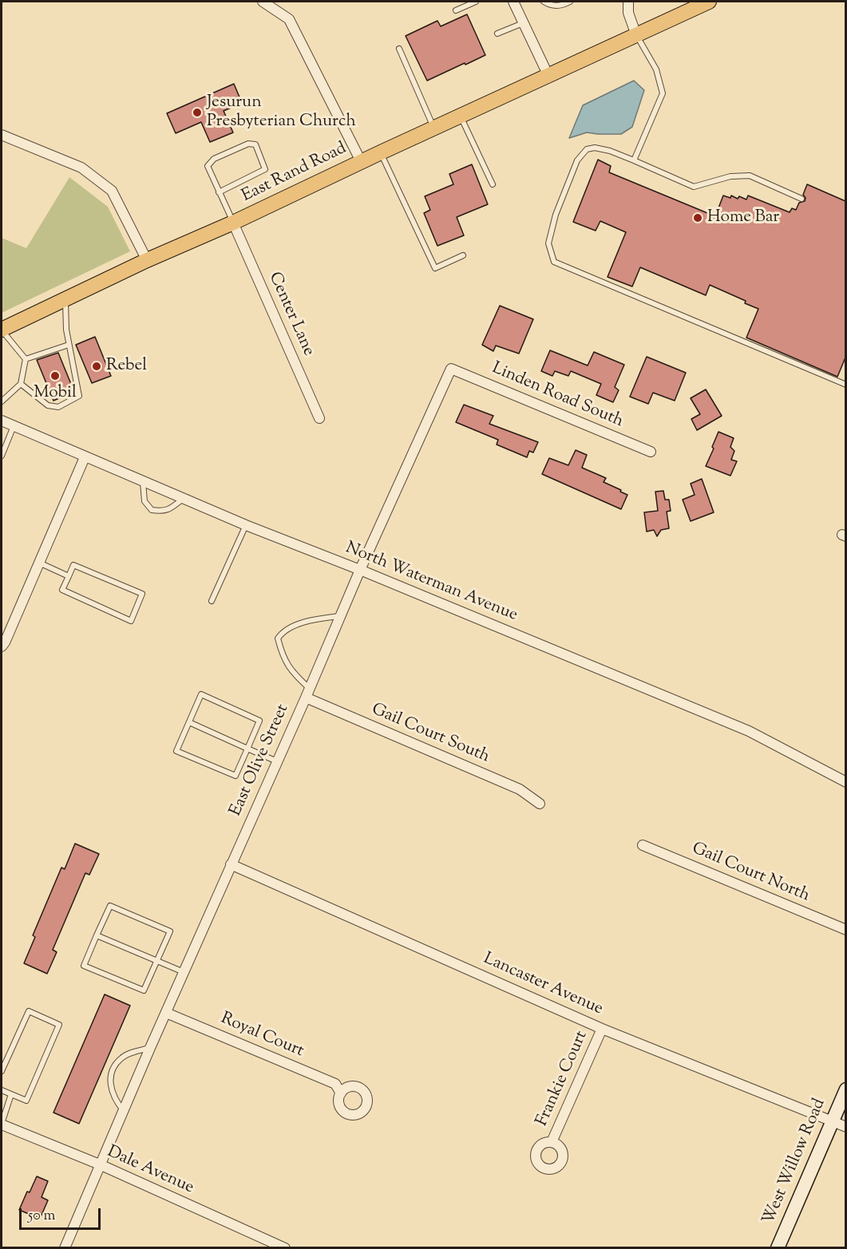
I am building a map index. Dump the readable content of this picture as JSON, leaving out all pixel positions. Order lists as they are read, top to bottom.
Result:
{
  "streets": {
    "main road": ["East Rand Road"],
    "street": [
      "Center Lane",
      "Linden Road South",
      "North Waterman Avenue",
      "Gail Court South",
      "East Olive Street",
      "Gail Court North",
      "Lancaster Avenue",
      "Royal Court",
      "Frankie Court",
      "West Willow Road",
      "Dale Avenue"
    ]
  },
  "crossings": [
    ["East Rand Road", "Center Lane"],
    ["Linden Road South", "East Olive Street"],
    ["North Waterman Avenue", "East Olive Street"],
    ["Gail Court South", "East Olive Street"],
    ["East Olive Street", "Lancaster Avenue"],
    ["East Olive Street", "Royal Court"],
    ["East Olive Street", "Dale Avenue"],
    ["Lancaster Avenue", "Frankie Court"],
    ["Lancaster Avenue", "West Willow Road"]
  ],
  "places": [
    "Jesurun Presbyterian Church",
    "Home Bar",
    "Rebel",
    "Mobil"
  ],
  "scale_bar": "50 m"
}
